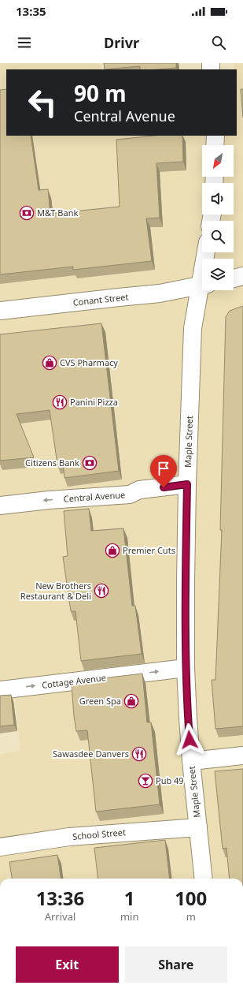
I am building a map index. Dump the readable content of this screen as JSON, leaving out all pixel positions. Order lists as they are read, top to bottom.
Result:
{
  "streets": {
    "main road": [
      "Conant Street",
      "Maple Street",
      "Central Avenue",
      "Cottage Avenue",
      "School Street"
    ]
  },
  "crossings": [
    ["Maple Street", "Central Avenue"],
    ["Maple Street", "Cottage Avenue"],
    ["Maple Street", "School Street"]
  ],
  "one_way": ["Central Avenue", "Cottage Avenue"],
  "places": {
    "bank": ["M&T Bank", "Citizens Bank"],
    "shop": ["CVS Pharmacy", "Premier Cuts", "Green Spa"],
    "restaurant": ["Panini Pizza", "New Brothers Restaurant & Deli", "Sawasdee Danvers"],
    "bar": ["Pub 49"]
  },
  "north": "bottom left",
  "page": {
    "status": "13:35",
    "header": "Drivr",
    "turn": ["90 m", "Central Avenue"],
    "eta": [
      "13:36",
      "Arrival",
      "1",
      "min",
      "100",
      "m"
    ],
    "buttons": ["Exit", "Share"]
  }
}
